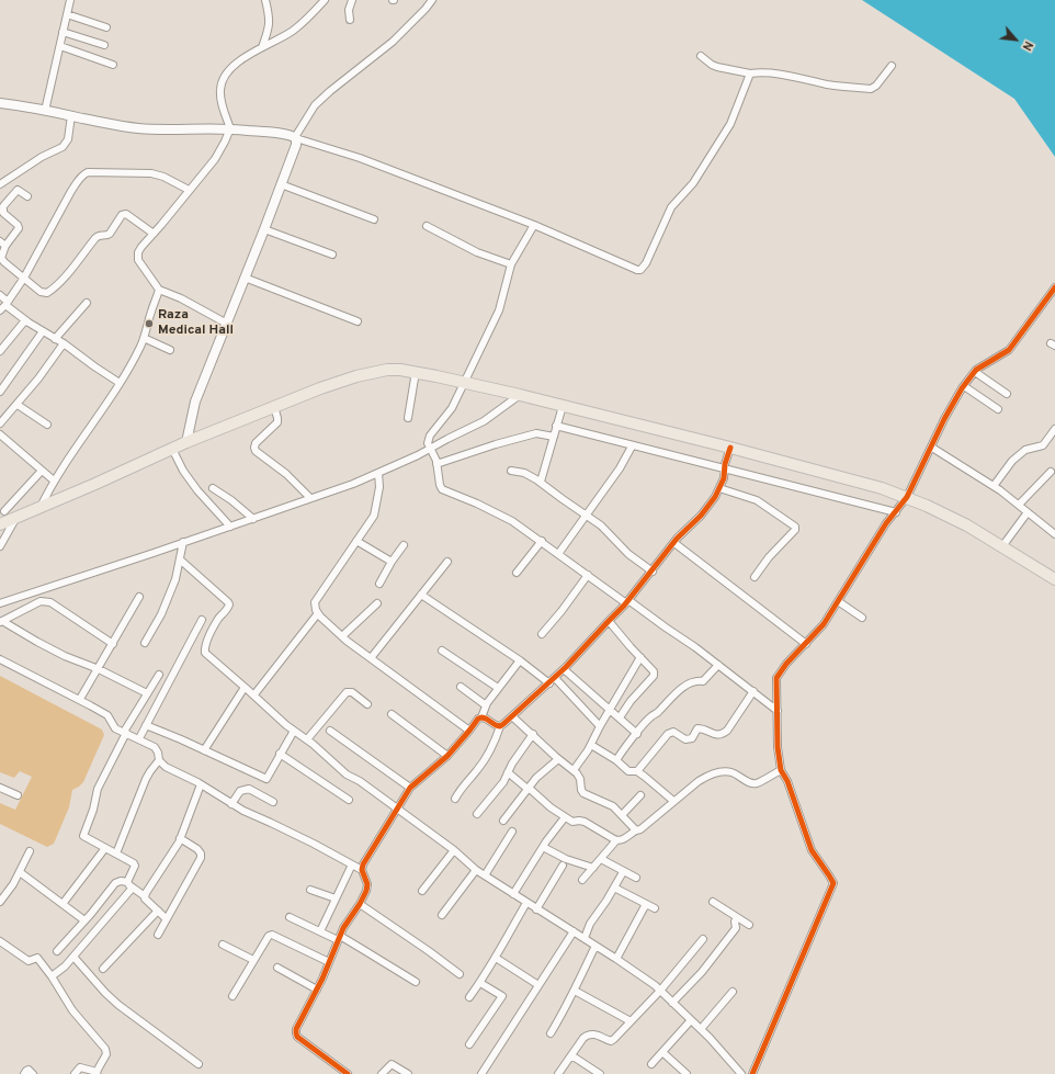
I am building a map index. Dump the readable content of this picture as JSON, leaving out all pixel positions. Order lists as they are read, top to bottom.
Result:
{
  "places": ["Raza Medical Hall"],
  "north": "bottom right"
}
